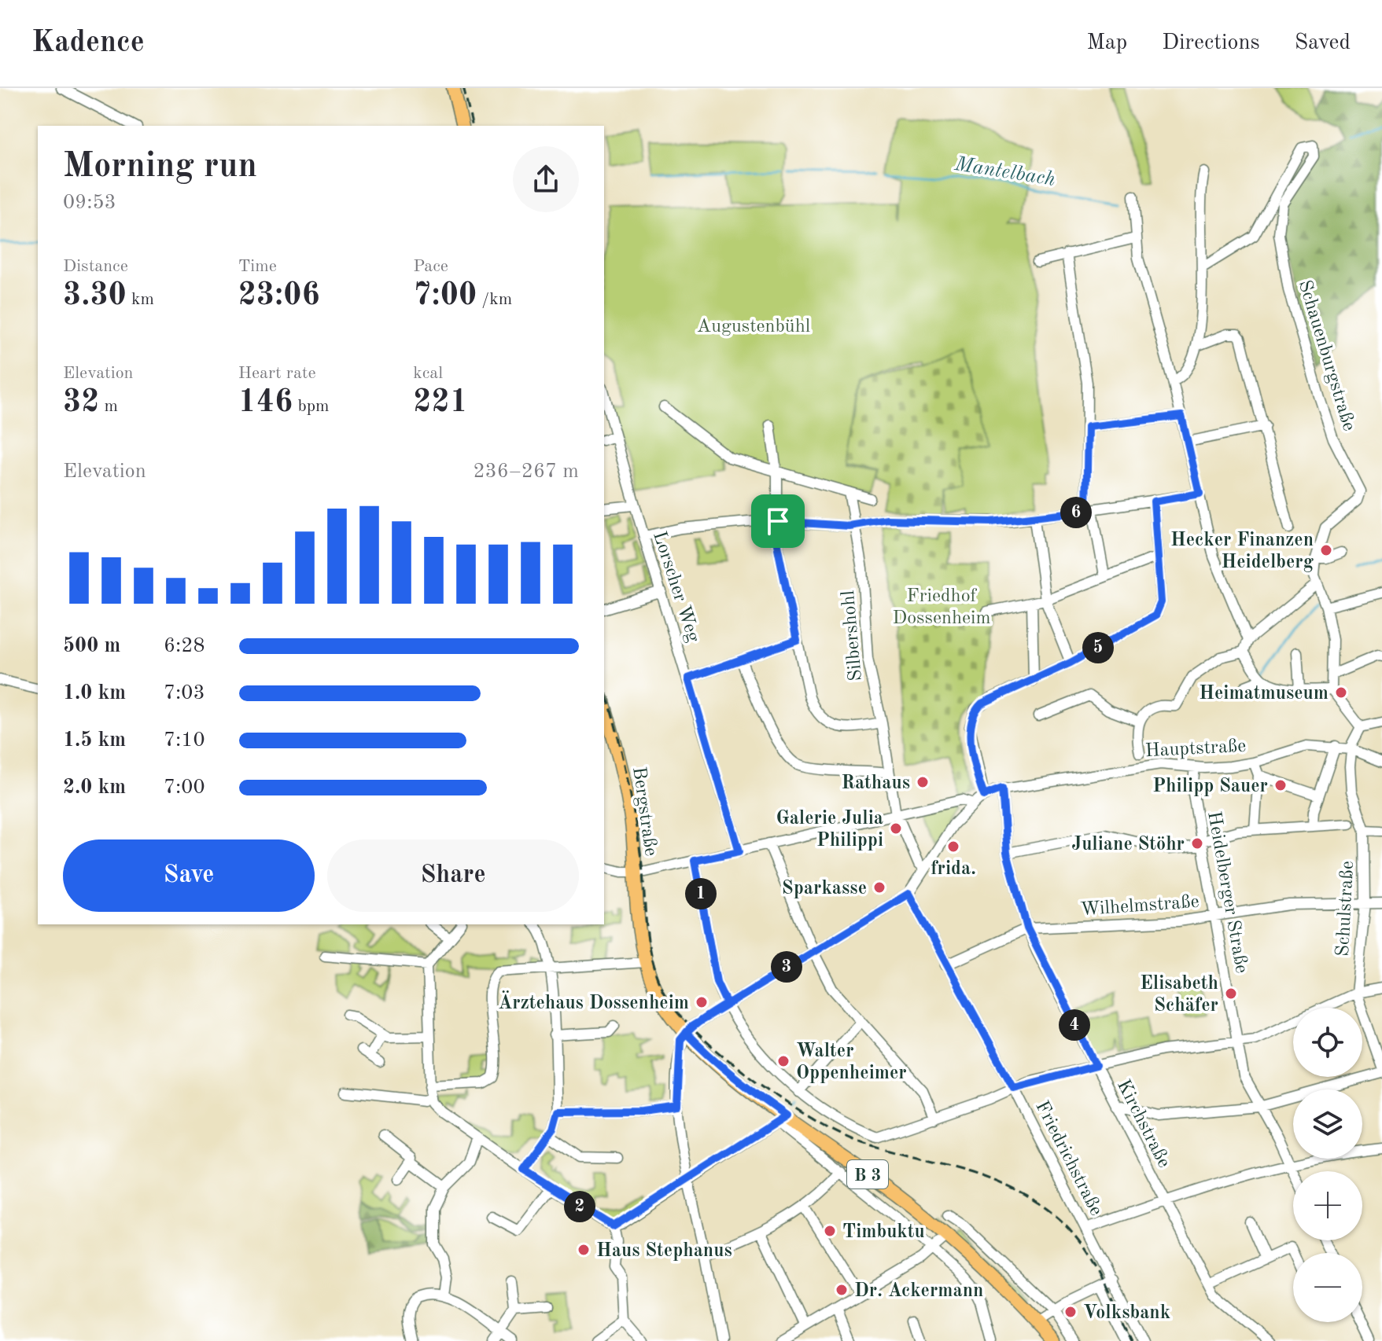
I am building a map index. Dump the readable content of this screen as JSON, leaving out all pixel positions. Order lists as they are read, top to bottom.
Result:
{
  "streets": {
    "main road": ["Bergstraße", "B 3"],
    "street": [
      "Schauenburgstraße",
      "Lorscher Weg",
      "Silbershohl",
      "Hauptstraße",
      "Heidelberger Straße",
      "Wilhelmstraße",
      "Schulstraße",
      "Kirchstraße",
      "Friedrichstraße"
    ]
  },
  "crossings": [
    ["Silbershohl", "Hauptstraße"],
    ["Hauptstraße", "Heidelberger Straße"],
    ["Hauptstraße", "Schulstraße"],
    ["Hauptstraße", "Kirchstraße"],
    ["Hauptstraße", "Friedrichstraße"],
    ["Bergstraße", "B 3"],
    ["Heidelberger Straße", "Wilhelmstraße"],
    ["Wilhelmstraße", "Schulstraße"],
    ["Wilhelmstraße", "Kirchstraße"],
    ["Wilhelmstraße", "Friedrichstraße"]
  ],
  "water": ["Mantelbach"],
  "parks": ["Augustenbühl", "Friedhof Dossenheim"],
  "places": [
    "Hecker Finanzen Heidelberg",
    "Heimatmuseum",
    "Rathaus",
    "Philipp Sauer",
    "Galerie Julia Philippi",
    "Juliane Stöhr",
    "frida.",
    "Sparkasse",
    "Elisabeth Schäfer",
    "Ärztehaus Dossenheim",
    "Walter Oppenheimer",
    "Timbuktu",
    "Haus Stephanus",
    "Dr. Ackermann",
    "Volksbank"
  ],
  "page": {
    "header": "Kadence",
    "nav": ["Map", "Directions", "Saved"],
    "heading": ["Morning run", "09:53"],
    "stats": [
      ["Distance", "3.30 km"],
      ["Time", "23:06"],
      ["Pace", "7:00 /km"],
      ["Elevation", "32 m"],
      ["Heart rate", "146 bpm"],
      ["kcal", "221"]
    ],
    "chart": ["Elevation", "236–267 m"],
    "pins": [
      "6",
      "5",
      "1",
      "3",
      "4",
      "2"
    ],
    "list": [
      {
        "name": "500 m",
        "note": "6:28"
      },
      {
        "name": "1.0 km",
        "note": "7:03"
      },
      {
        "name": "1.5 km",
        "note": "7:10"
      },
      {
        "name": "2.0 km",
        "note": "7:00"
      }
    ],
    "buttons": ["Save", "Share"],
    "map_buttons": ["+", "−"]
  }
}
